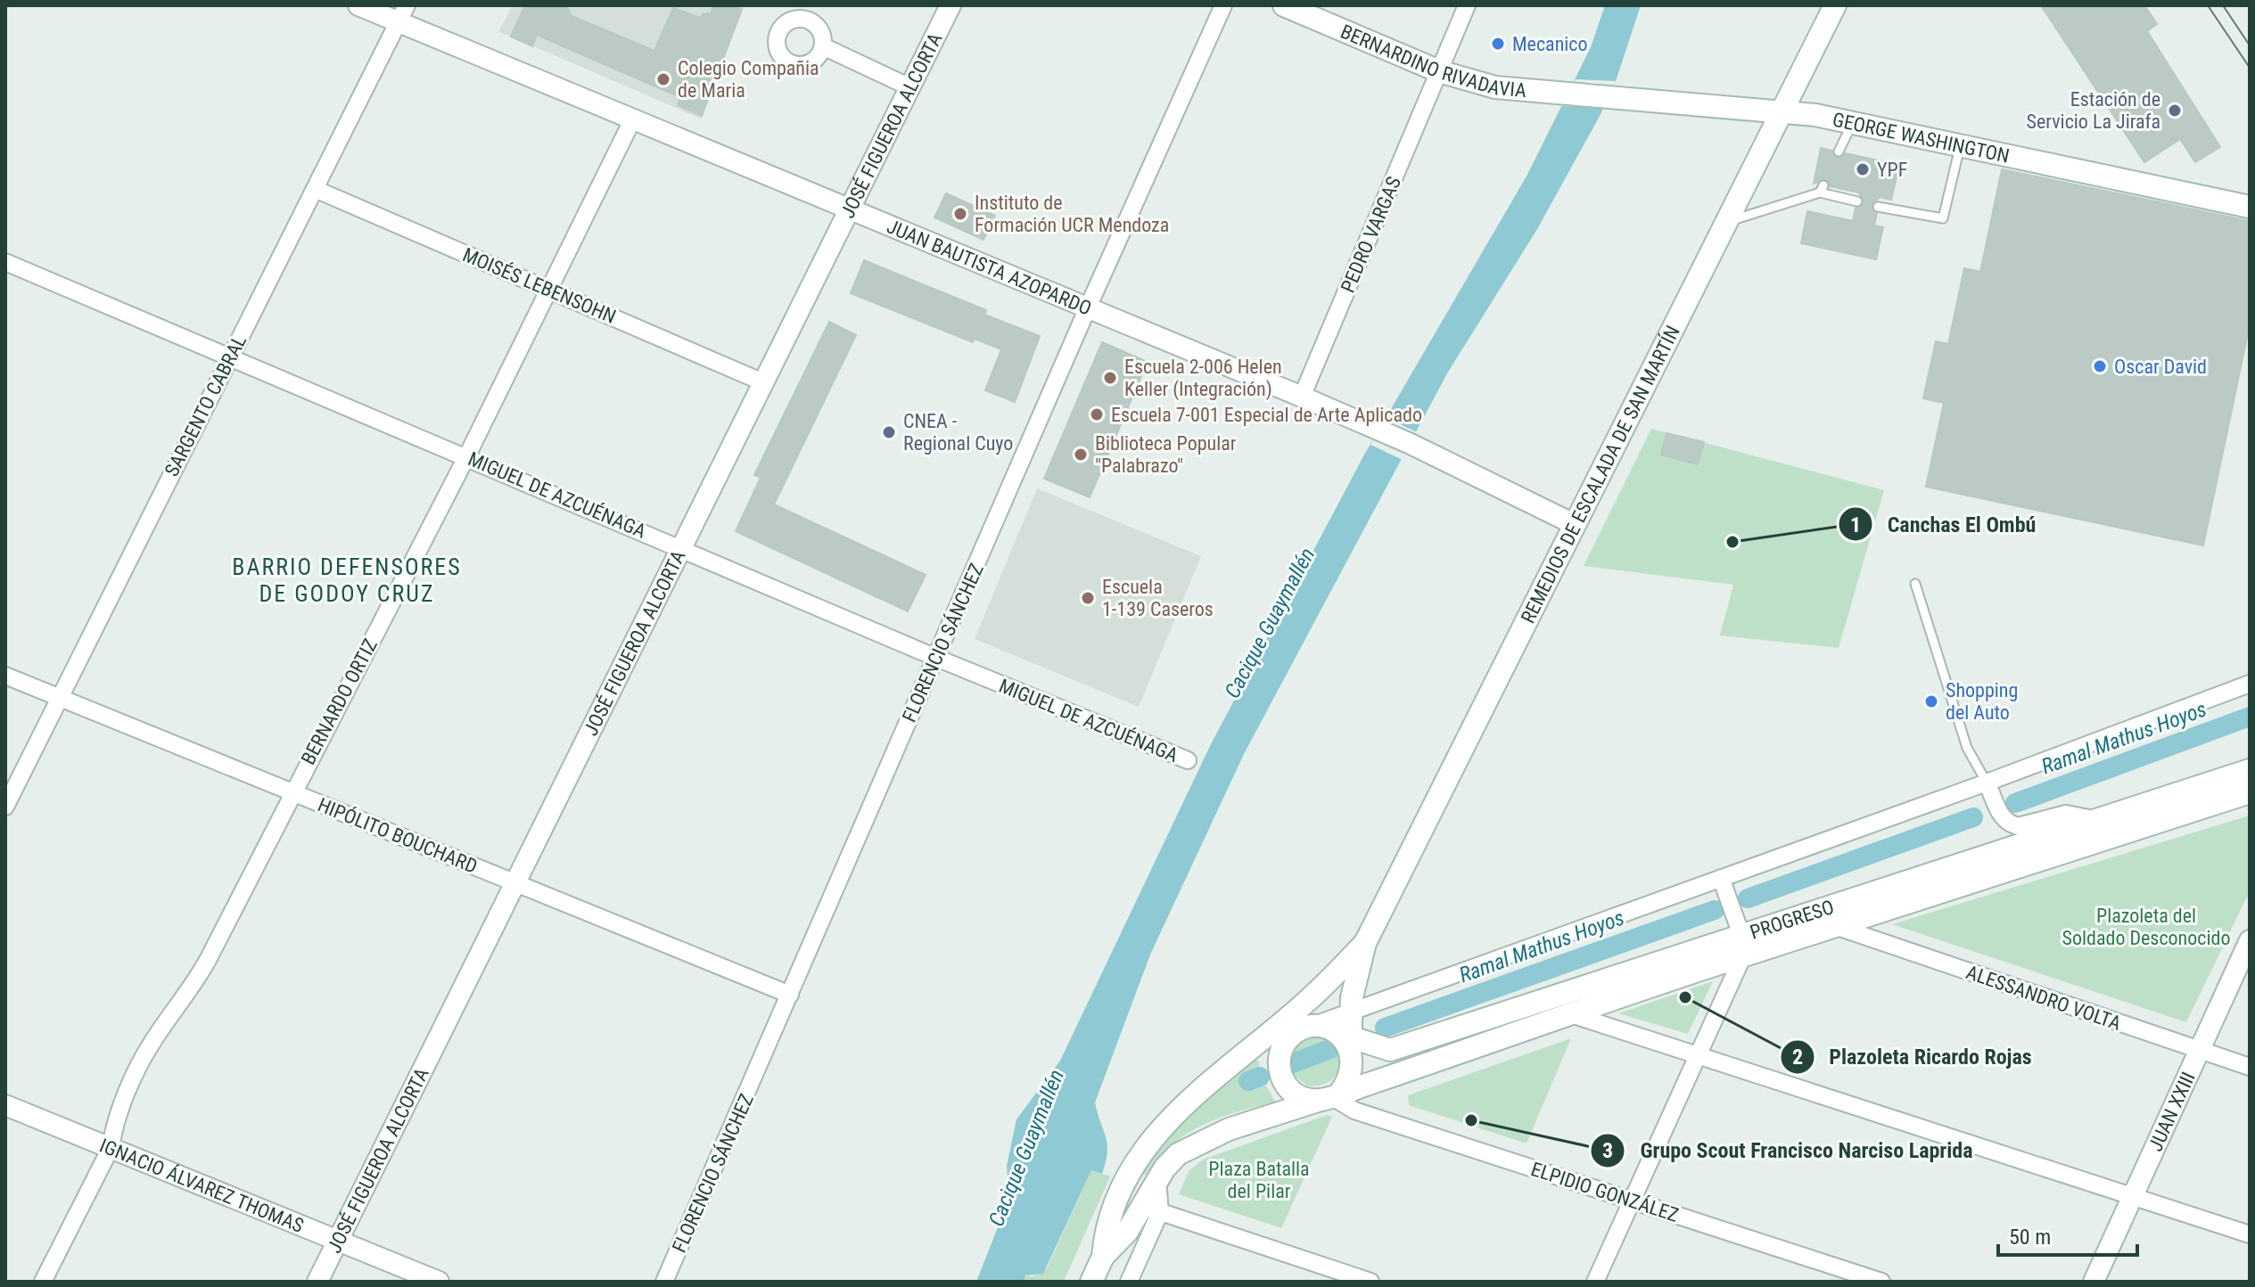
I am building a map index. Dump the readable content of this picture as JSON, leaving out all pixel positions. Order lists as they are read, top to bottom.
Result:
{
  "streets": {
    "main road": [
      "BERNARDINO RIVADAVIA",
      "GEORGE WASHINGTON",
      "REMEDIOS DE ESCALADA DE SAN MARTÍN",
      "PROGRESO"
    ],
    "street": [
      "JOSÉ FIGUEROA ALCORTA",
      "PEDRO VARGAS",
      "JUAN BAUTISTA AZOPARDO",
      "MOISÉS LEBENSOHN",
      "SARGENTO CABRAL",
      "MIGUEL DE AZCUÉNAGA",
      "FLORENCIO SÁNCHEZ",
      "BERNARDO ORTIZ",
      "HIPÓLITO BOUCHARD",
      "ALESSANDRO VOLTA",
      "JUAN XXIII",
      "IGNACIO ÁLVAREZ THOMAS",
      "ELPIDIO GONZÁLEZ"
    ]
  },
  "crossings": [
    ["BERNARDINO RIVADAVIA", "GEORGE WASHINGTON"],
    ["BERNARDINO RIVADAVIA", "PEDRO VARGAS"],
    ["JOSÉ FIGUEROA ALCORTA", "JUAN BAUTISTA AZOPARDO"],
    ["JOSÉ FIGUEROA ALCORTA", "MOISÉS LEBENSOHN"],
    ["JOSÉ FIGUEROA ALCORTA", "MIGUEL DE AZCUÉNAGA"],
    ["JOSÉ FIGUEROA ALCORTA", "HIPÓLITO BOUCHARD"],
    ["JOSÉ FIGUEROA ALCORTA", "IGNACIO ÁLVAREZ THOMAS"],
    ["GEORGE WASHINGTON", "REMEDIOS DE ESCALADA DE SAN MARTÍN"],
    ["PEDRO VARGAS", "JUAN BAUTISTA AZOPARDO"],
    ["JUAN BAUTISTA AZOPARDO", "SARGENTO CABRAL"],
    ["JUAN BAUTISTA AZOPARDO", "REMEDIOS DE ESCALADA DE SAN MARTÍN"],
    ["JUAN BAUTISTA AZOPARDO", "FLORENCIO SÁNCHEZ"],
    ["JUAN BAUTISTA AZOPARDO", "BERNARDO ORTIZ"],
    ["MOISÉS LEBENSOHN", "SARGENTO CABRAL"],
    ["MOISÉS LEBENSOHN", "BERNARDO ORTIZ"],
    ["SARGENTO CABRAL", "MIGUEL DE AZCUÉNAGA"],
    ["SARGENTO CABRAL", "HIPÓLITO BOUCHARD"],
    ["REMEDIOS DE ESCALADA DE SAN MARTÍN", "PROGRESO"],
    ["REMEDIOS DE ESCALADA DE SAN MARTÍN", "ELPIDIO GONZÁLEZ"],
    ["MIGUEL DE AZCUÉNAGA", "FLORENCIO SÁNCHEZ"],
    ["MIGUEL DE AZCUÉNAGA", "BERNARDO ORTIZ"],
    ["FLORENCIO SÁNCHEZ", "HIPÓLITO BOUCHARD"],
    ["BERNARDO ORTIZ", "HIPÓLITO BOUCHARD"],
    ["BERNARDO ORTIZ", "IGNACIO ÁLVAREZ THOMAS"],
    ["PROGRESO", "ALESSANDRO VOLTA"],
    ["PROGRESO", "ELPIDIO GONZÁLEZ"],
    ["ALESSANDRO VOLTA", "JUAN XXIII"]
  ],
  "districts": ["BARRIO DEFENSORES DE GODOY CRUZ"],
  "water": ["Cacique Guaymallén", "Ramal Mathus Hoyos"],
  "parks": ["Plazoleta del Soldado Desconocido", "Plaza Batalla del Pilar"],
  "places": [
    "Mecanico",
    "Colegio Compañia de Maria",
    "Estación de Servicio La Jirafa",
    "YPF",
    "Instituto de Formación UCR Mendoza",
    "Oscar David",
    "Escuela 2-006 Helen Keller (Integración)",
    "Escuela 7-001 Especial de Arte Aplicado",
    "CNEA - Regional Cuyo",
    "Biblioteca Popular \"Palabrazo\"",
    "Canchas El Ombú",
    "Escuela 1-139 Caseros",
    "Shopping del Auto",
    "Plazoleta Ricardo Rojas",
    "Grupo Scout Francisco Narciso Laprida"
  ],
  "scale_bar": "50 m"
}
